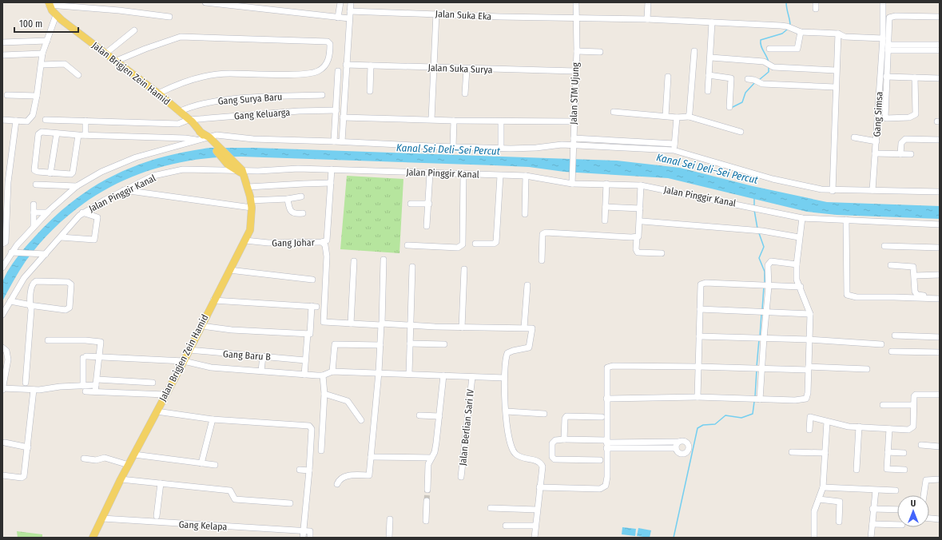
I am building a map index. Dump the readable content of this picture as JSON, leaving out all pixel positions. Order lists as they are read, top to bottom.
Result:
{
  "streets": {
    "main road": ["Jalan Brigjen Zein Hamid"],
    "street": [
      "Jalan Suka Eka",
      "Jalan Suka Surya",
      "Jalan STM Ujung",
      "Gang Surya Baru",
      "Gang Keluarga",
      "Gang Simsa",
      "Jalan Pinggir Kanal",
      "Gang Johar",
      "Gang Baru B",
      "Jalan Berlian Sari IV",
      "Gang Kelapa"
    ]
  },
  "crossings": [
    ["Jalan Suka Eka", "Jalan STM Ujung"],
    ["Jalan Suka Surya", "Jalan STM Ujung"],
    ["Jalan Brigjen Zein Hamid", "Gang Surya Baru"],
    ["Jalan Brigjen Zein Hamid", "Gang Keluarga"],
    ["Jalan Brigjen Zein Hamid", "Jalan Pinggir Kanal"],
    ["Jalan Brigjen Zein Hamid", "Gang Johar"],
    ["Jalan Brigjen Zein Hamid", "Gang Baru B"],
    ["Jalan Brigjen Zein Hamid", "Gang Kelapa"],
    ["Jalan STM Ujung", "Jalan Pinggir Kanal"],
    ["Jalan Pinggir Kanal", "Gang Johar"]
  ],
  "water": ["Kanal Sei Deli–Sei Percut"],
  "scale_bar": "100 m",
  "north": "top"
}
